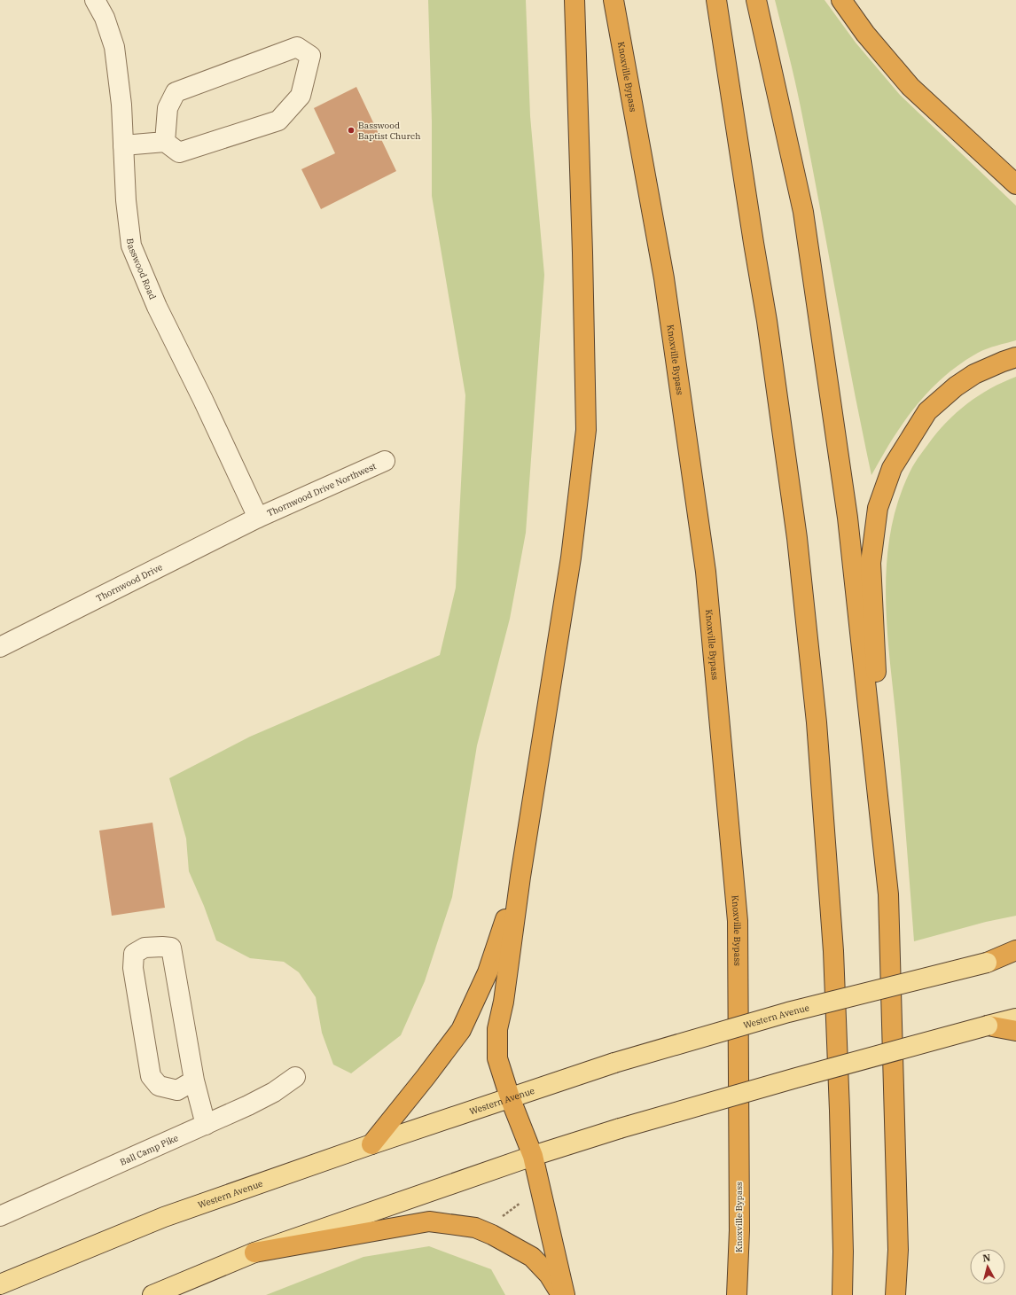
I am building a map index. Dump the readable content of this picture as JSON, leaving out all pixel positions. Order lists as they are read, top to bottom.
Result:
{
  "streets": {
    "highway": ["Knoxville Bypass"],
    "main road": ["Western Avenue"],
    "street": [
      "Basswood Road",
      "Thornwood Drive Northwest",
      "Thornwood Drive",
      "Ball Camp Pike"
    ]
  },
  "crossings": [
    ["Basswood Road", "Thornwood Drive Northwest"],
    ["Basswood Road", "Thornwood Drive"],
    ["Thornwood Drive Northwest", "Thornwood Drive"]
  ],
  "places": ["Basswood Baptist Church"],
  "north": "top"
}
